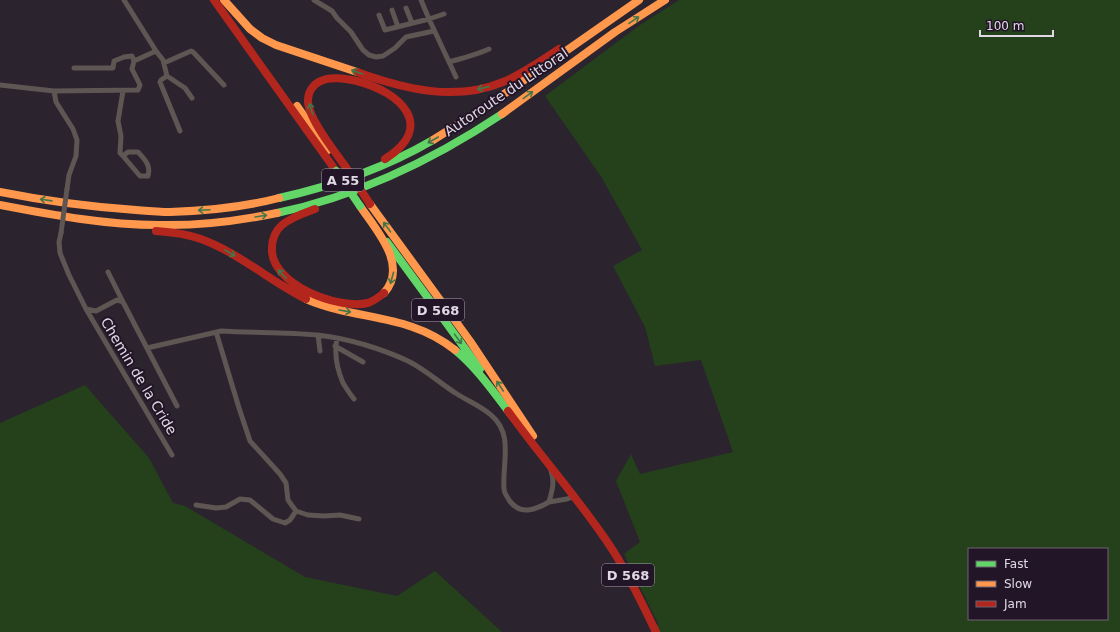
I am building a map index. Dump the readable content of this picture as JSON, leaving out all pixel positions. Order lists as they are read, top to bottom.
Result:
{
  "streets": {
    "main road": ["Autoroute du Littoral", "A 55", "D 568"],
    "street": ["Chemin de la Cride"]
  },
  "legend": ["Fast", "Slow", "Jam"],
  "scale_bar": "100 m"
}
